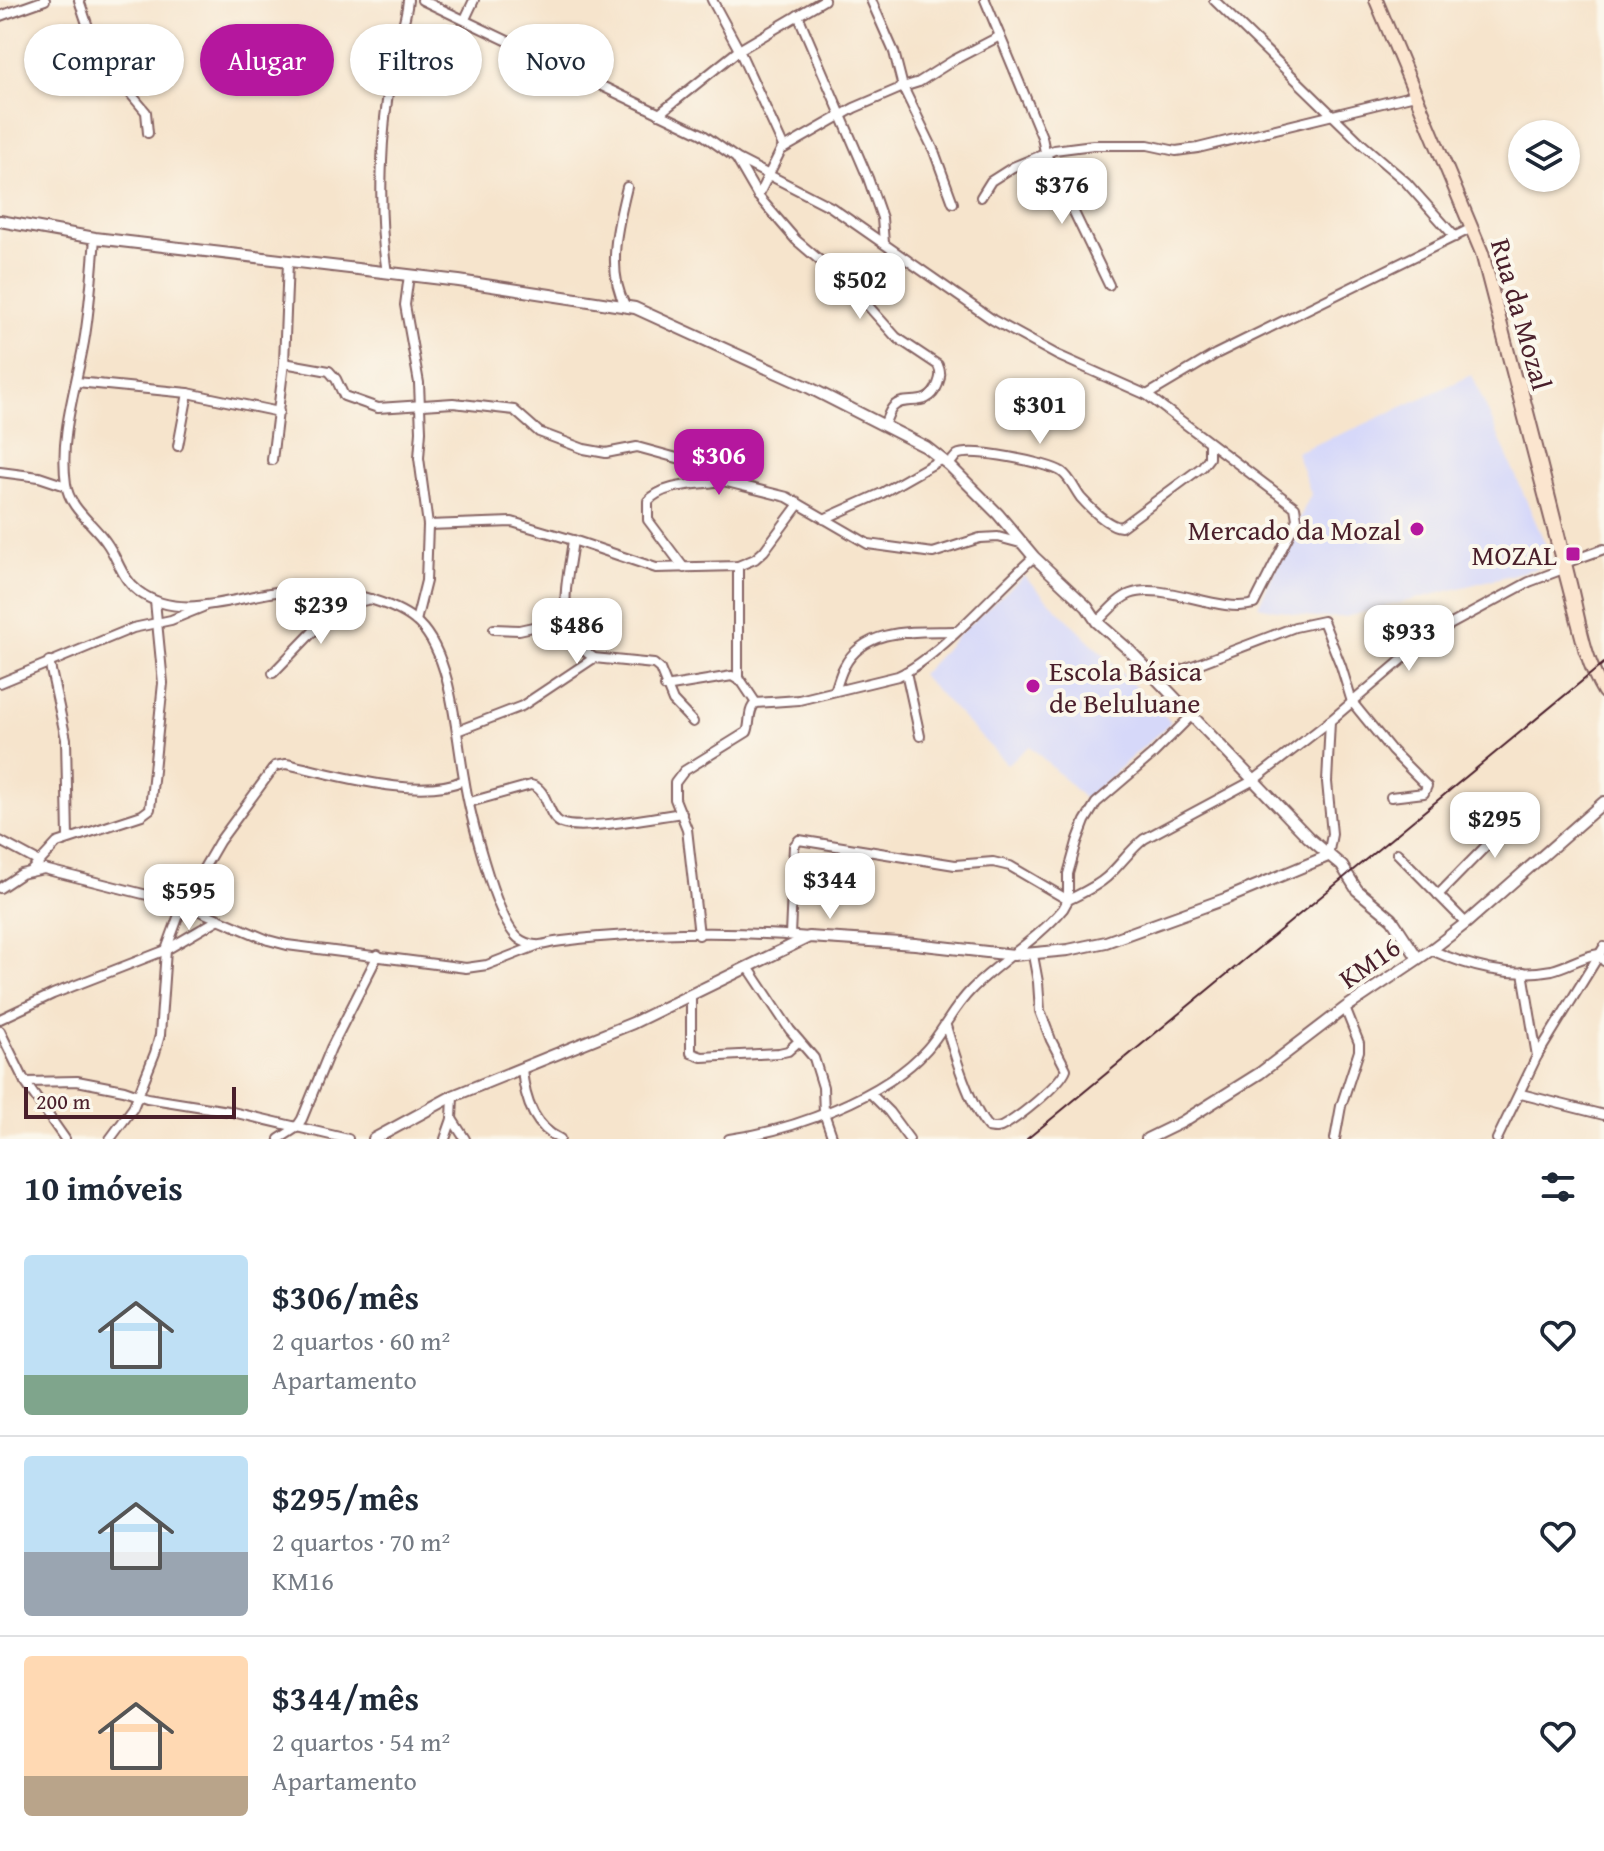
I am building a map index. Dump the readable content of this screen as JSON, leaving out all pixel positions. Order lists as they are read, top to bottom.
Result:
{
  "streets": {
    "main road": ["Rua da Mozal"],
    "street": ["KM16"]
  },
  "places": {
    "other": ["Mercado da Mozal", "Escola Básica de Beluluane"],
    "transit": ["MOZAL"]
  },
  "scale_bar": "200 m",
  "page": {
    "chip": [
      "Comprar",
      "Alugar",
      "Filtros",
      "Novo"
    ],
    "price": [
      "$376",
      "$502",
      "$301",
      "$306",
      "$239",
      "$486",
      "$933",
      "$295",
      "$344",
      "$595"
    ],
    "scale": "200 m",
    "heading": "10 imóveis",
    "list": [
      {
        "name": "$306/mês",
        "note": "2 quartos · 60 m² · Apartamento"
      },
      {
        "name": "$295/mês",
        "note": "2 quartos · 70 m² · KM16"
      },
      {
        "name": "$344/mês",
        "note": "2 quartos · 54 m² · Apartamento"
      }
    ]
  }
}
